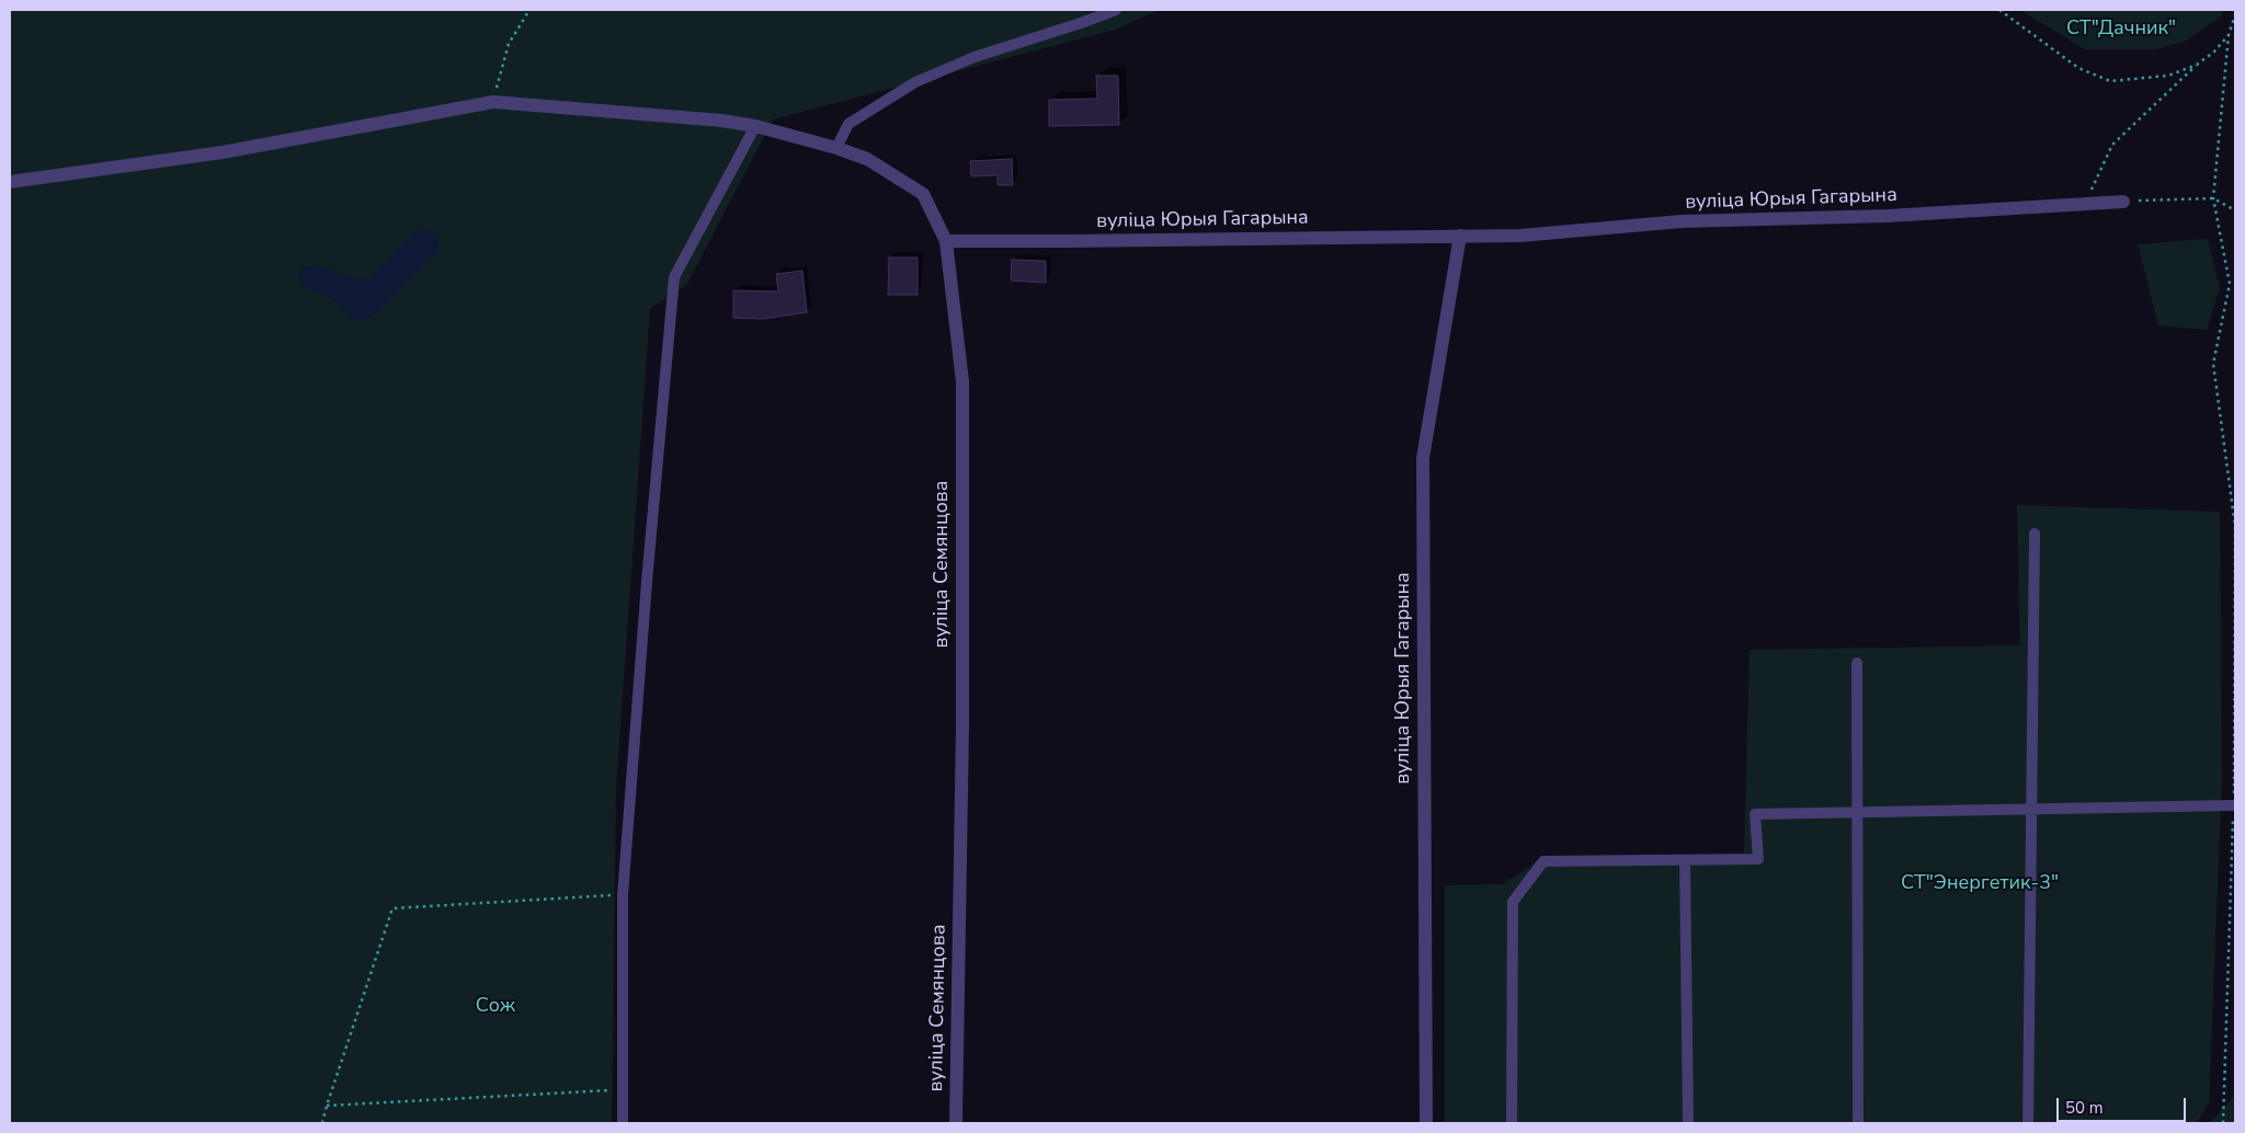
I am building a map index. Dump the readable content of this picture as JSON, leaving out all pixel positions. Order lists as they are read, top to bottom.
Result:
{
  "streets": {
    "street": ["вуліца Юрыя Гагарына", "вуліца Семянцова"]
  },
  "crossings": [
    ["вуліца Юрыя Гагарына", "вуліца Семянцова"]
  ],
  "parks": ["СТ\"Дачник\"", "СТ\"Энергетик-3\"", "Сож"],
  "scale_bar": "50 m"
}
